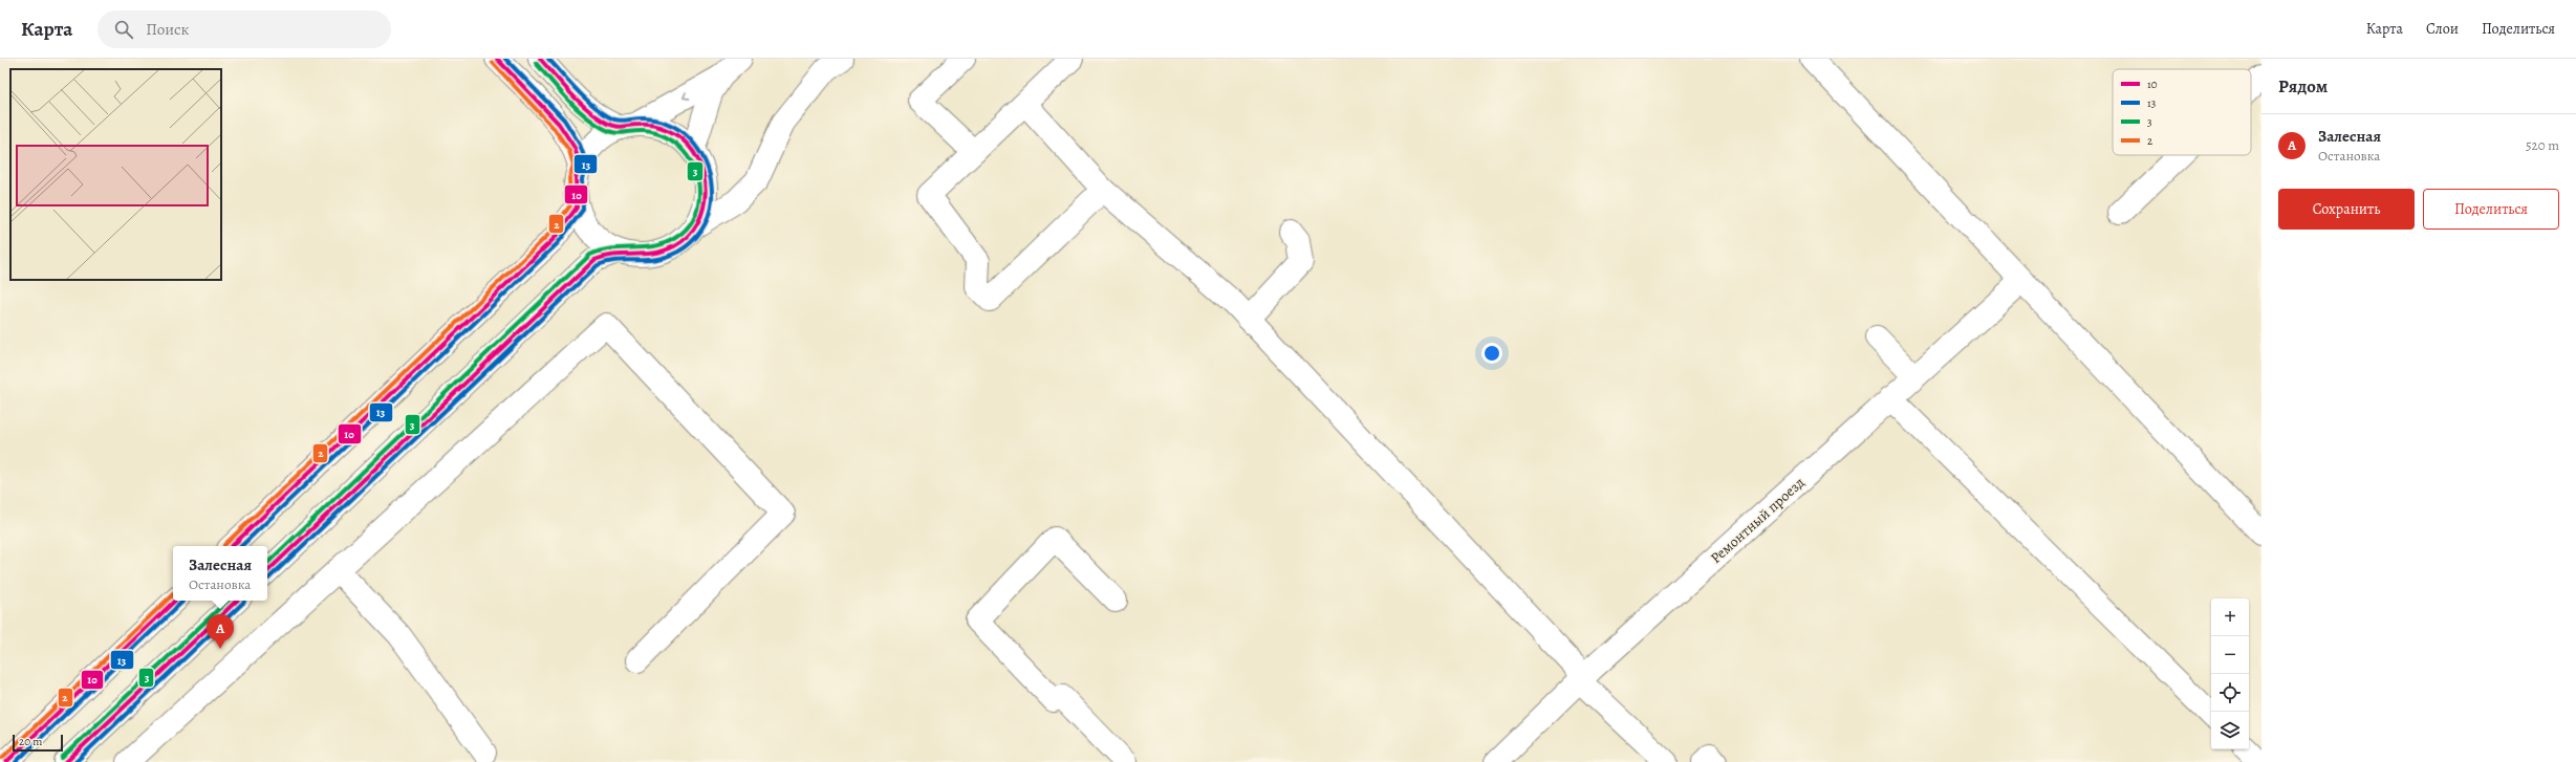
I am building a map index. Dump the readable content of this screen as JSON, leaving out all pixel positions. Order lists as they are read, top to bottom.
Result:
{
  "streets": {
    "street": ["Ремонтный проезд"]
  },
  "lines": [
    "transit line 10",
    "transit line 13",
    "transit line 3",
    "transit line 2"
  ],
  "legend": [
    "10",
    "13",
    "3",
    "2"
  ],
  "scale_bar": "20 m",
  "page": {
    "header": "Карта",
    "search": "Поиск",
    "nav": ["Карта", "Слои", "Поделиться"],
    "heading": "Рядом",
    "list": [
      {
        "mark": "A",
        "name": "Залесная",
        "note": "Остановка",
        "value": "520 m"
      }
    ],
    "buttons": ["Сохранить", "Поделиться"],
    "popup": ["Залесная", "Остановка"],
    "map_buttons": ["+", "−"],
    "pins": "A",
    "scale": "20 m"
  }
}
